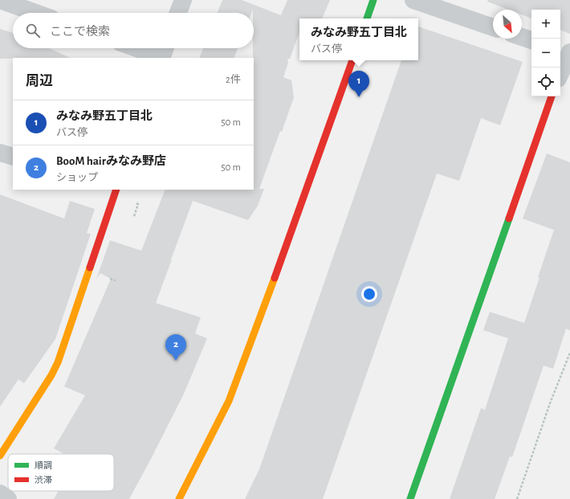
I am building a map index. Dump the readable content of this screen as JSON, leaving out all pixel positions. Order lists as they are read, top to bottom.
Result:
{
  "legend": ["順調", "渋滞"],
  "north": "bottom right",
  "page": {
    "map_buttons": ["+", "−"],
    "search": "ここで検索",
    "popup": ["みなみ野五丁目北", "バス停"],
    "heading": ["周辺", "2件"],
    "pins": ["1", "2"],
    "list": [
      {
        "mark": "1",
        "name": "みなみ野五丁目北",
        "note": "バス停",
        "value": "50 m"
      },
      {
        "mark": "2",
        "name": "BooM hairみなみ野店",
        "note": "ショップ",
        "value": "50 m"
      }
    ]
  }
}
